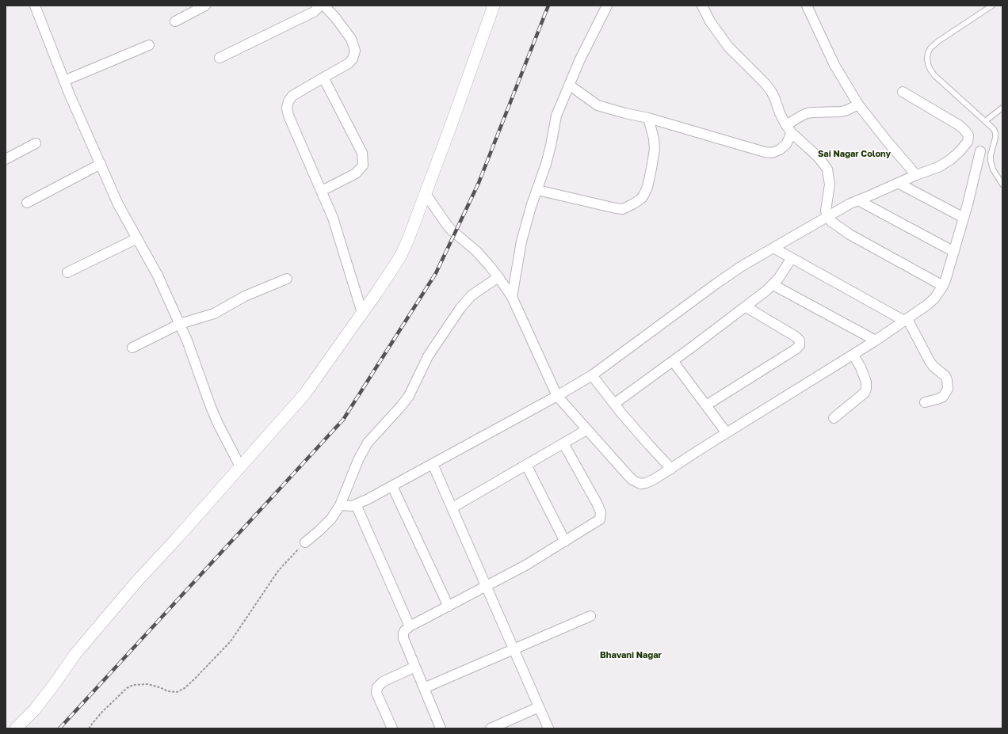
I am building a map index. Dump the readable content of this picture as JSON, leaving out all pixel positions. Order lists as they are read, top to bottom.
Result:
{
  "districts": ["Sai Nagar Colony", "Bhavani Nagar"]
}
